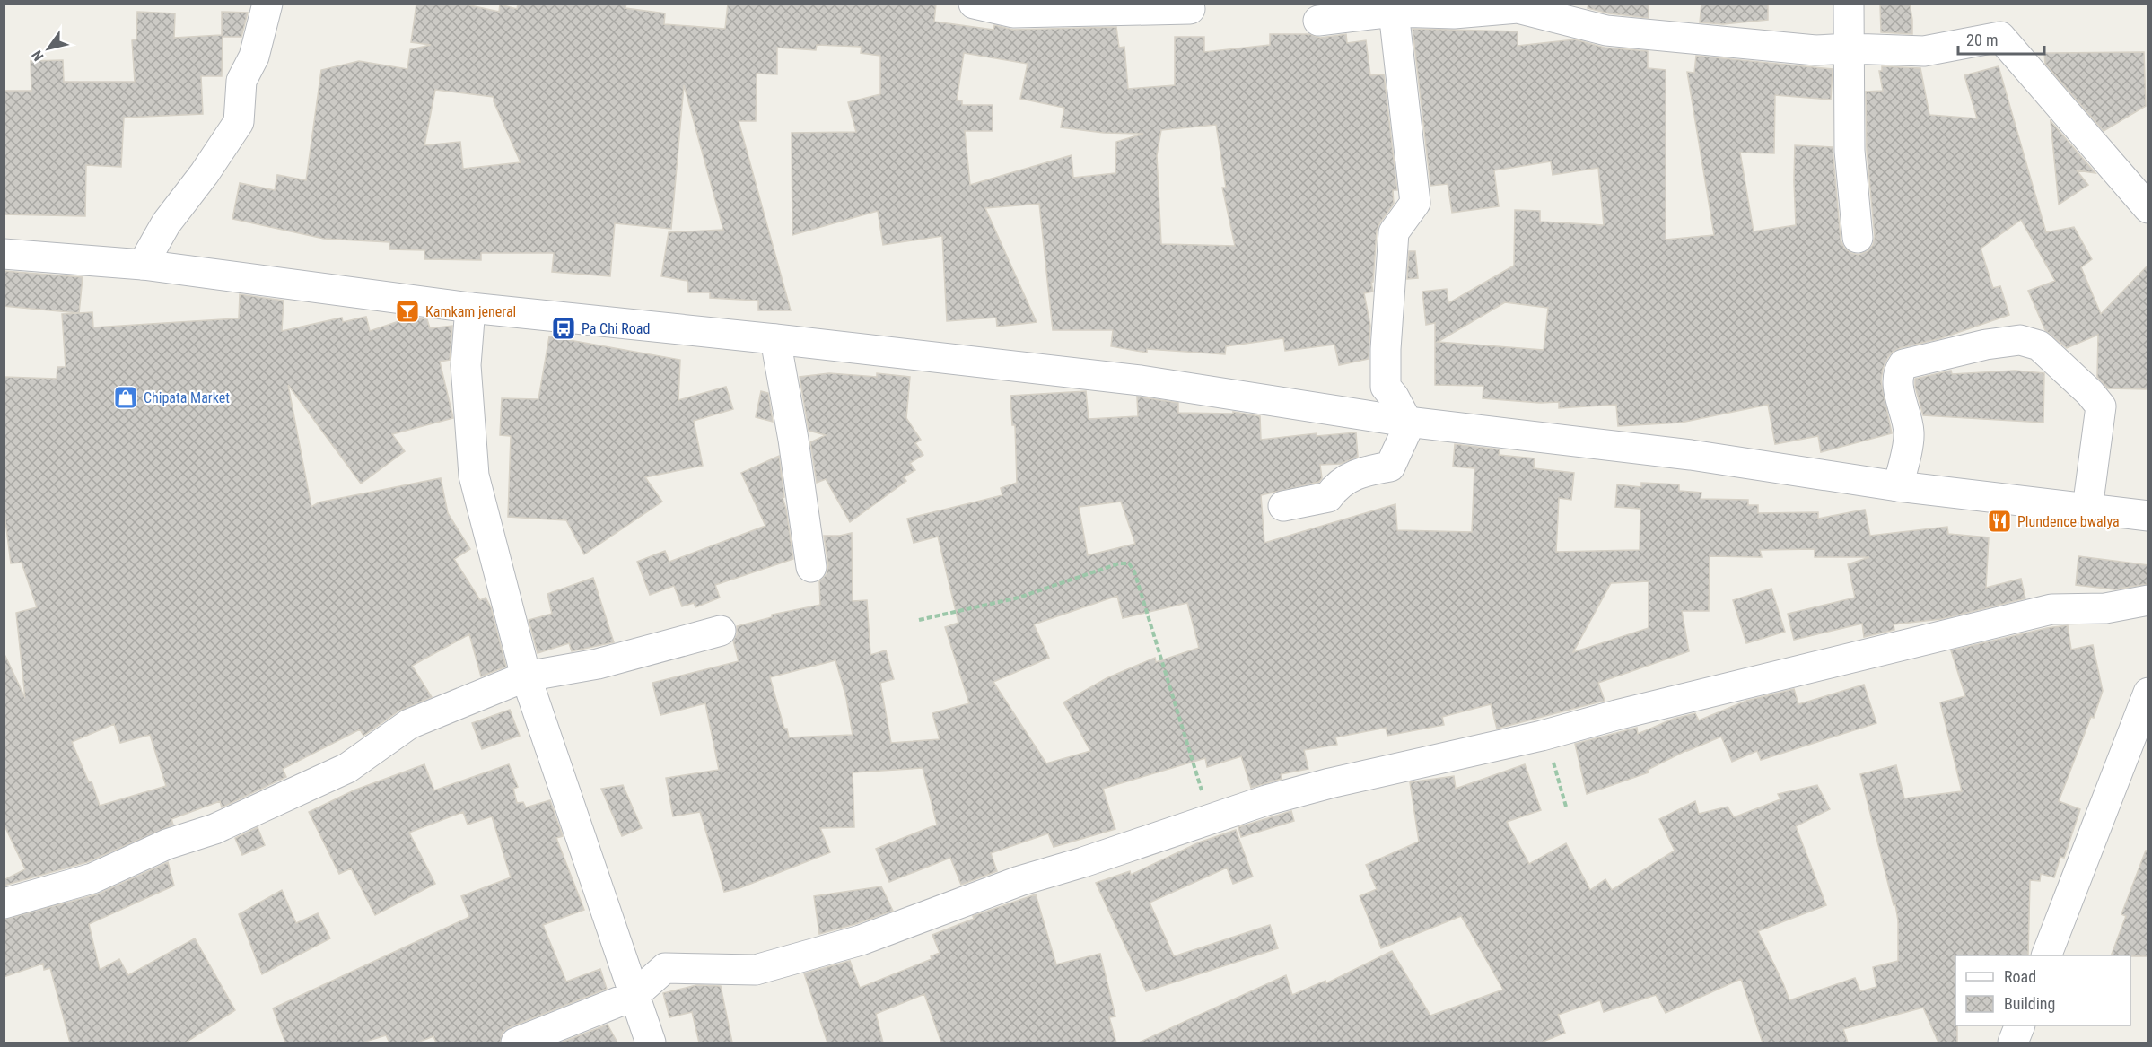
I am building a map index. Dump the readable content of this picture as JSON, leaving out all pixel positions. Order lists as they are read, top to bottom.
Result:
{
  "places": {
    "bar": ["Kamkam jeneral"],
    "bus stop": ["Pa Chi Road"],
    "shop": ["Chipata Market"],
    "restaurant": ["Plundence bwalya"]
  },
  "legend": ["Road", "Building"],
  "scale_bar": "20 m",
  "north": "bottom left"
}
